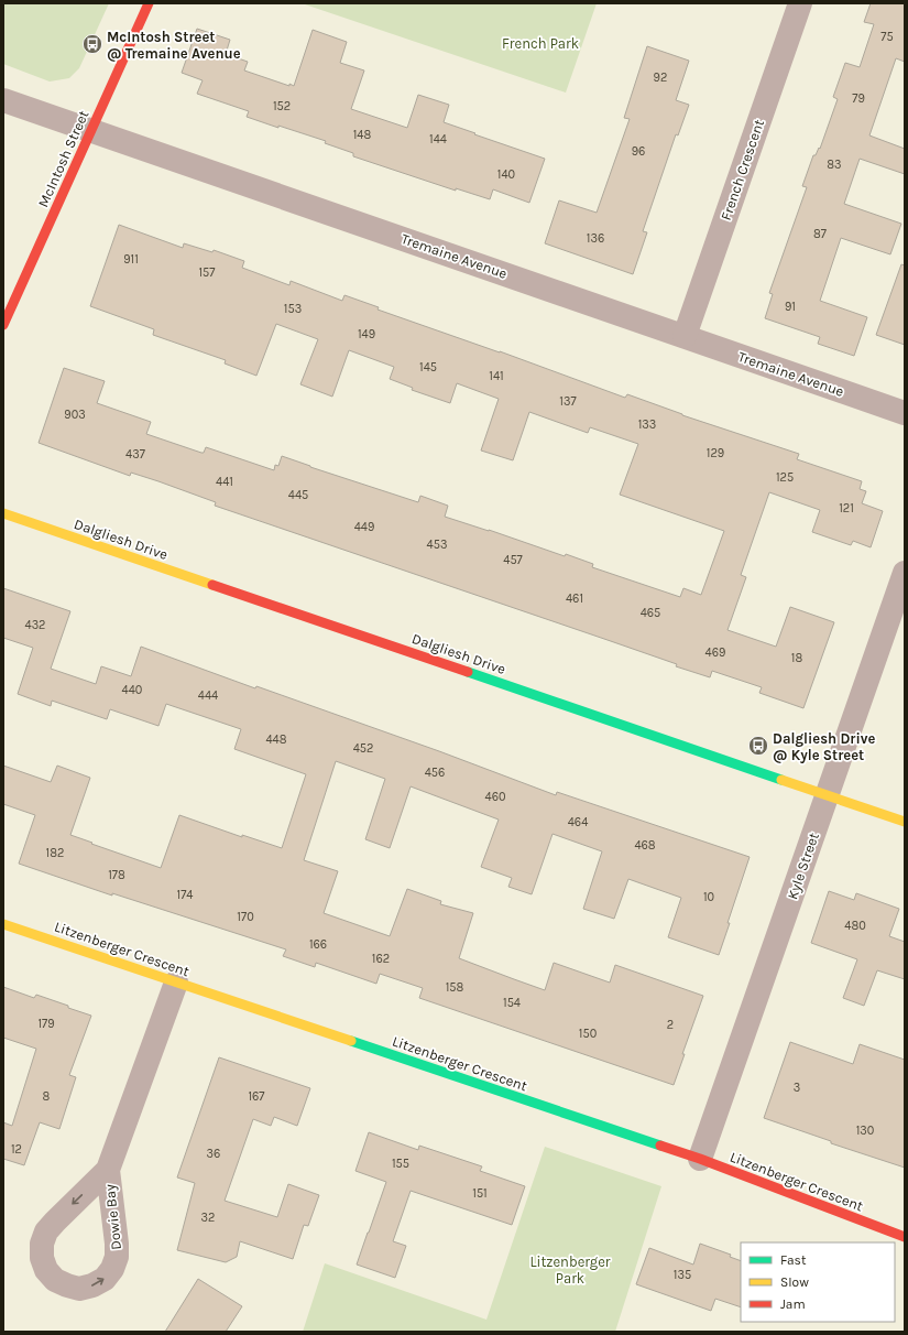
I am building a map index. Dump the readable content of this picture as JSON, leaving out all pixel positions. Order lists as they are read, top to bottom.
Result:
{
  "streets": {
    "street": [
      "McIntosh Street",
      "French Crescent",
      "Tremaine Avenue",
      "Dalgliesh Drive",
      "Kyle Street",
      "Litzenberger Crescent",
      "Dowie Bay"
    ]
  },
  "crossings": [
    ["McIntosh Street", "Tremaine Avenue"],
    ["French Crescent", "Tremaine Avenue"],
    ["Dalgliesh Drive", "Kyle Street"],
    ["Kyle Street", "Litzenberger Crescent"],
    ["Litzenberger Crescent", "Dowie Bay"]
  ],
  "parks": ["French Park", "Litzenberger Park"],
  "places": {
    "bus stop": ["McIntosh Street @ Tremaine Avenue", "Dalgliesh Drive @ Kyle Street"]
  },
  "house_numbers": [
    "75",
    "92",
    "79",
    "152",
    "148",
    "144",
    "96",
    "83",
    "140",
    "87",
    "136",
    "911",
    "157",
    "91",
    "153",
    "149",
    "145",
    "141",
    "137",
    "903",
    "133",
    "129",
    "437",
    "125",
    "441",
    "445",
    "121",
    "449",
    "453",
    "457",
    "461",
    "465",
    "432",
    "469",
    "18",
    "440",
    "444",
    "448",
    "452",
    "456",
    "460",
    "464",
    "468",
    "182",
    "178",
    "174",
    "10",
    "170",
    "480",
    "166",
    "162",
    "158",
    "154",
    "179",
    "2",
    "150",
    "3",
    "8",
    "167",
    "130",
    "12",
    "36",
    "155",
    "151",
    "32",
    "135"
  ],
  "legend": ["Fast", "Slow", "Jam"]
}
